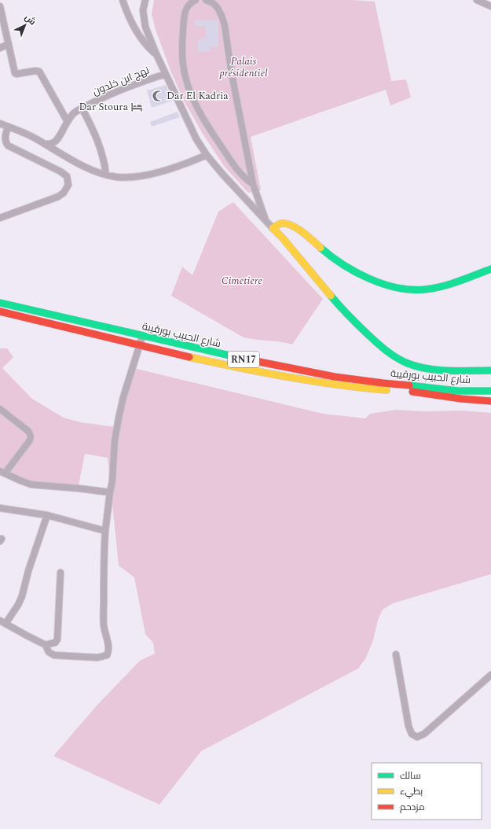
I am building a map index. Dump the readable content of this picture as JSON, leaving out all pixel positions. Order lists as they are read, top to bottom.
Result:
{
  "streets": {
    "main road": ["شارع الحبيب بورقيبة", "RN17"],
    "street": ["نهج ابن خلدون"]
  },
  "parks": ["Palais présidentiel", "Cimetiere"],
  "places": {
    "mosque": ["Dar El Kadria"],
    "hotel": ["Dar Stoura"]
  },
  "legend": ["سالك", "بطيء", "مزدحم"],
  "north": "top right"
}
